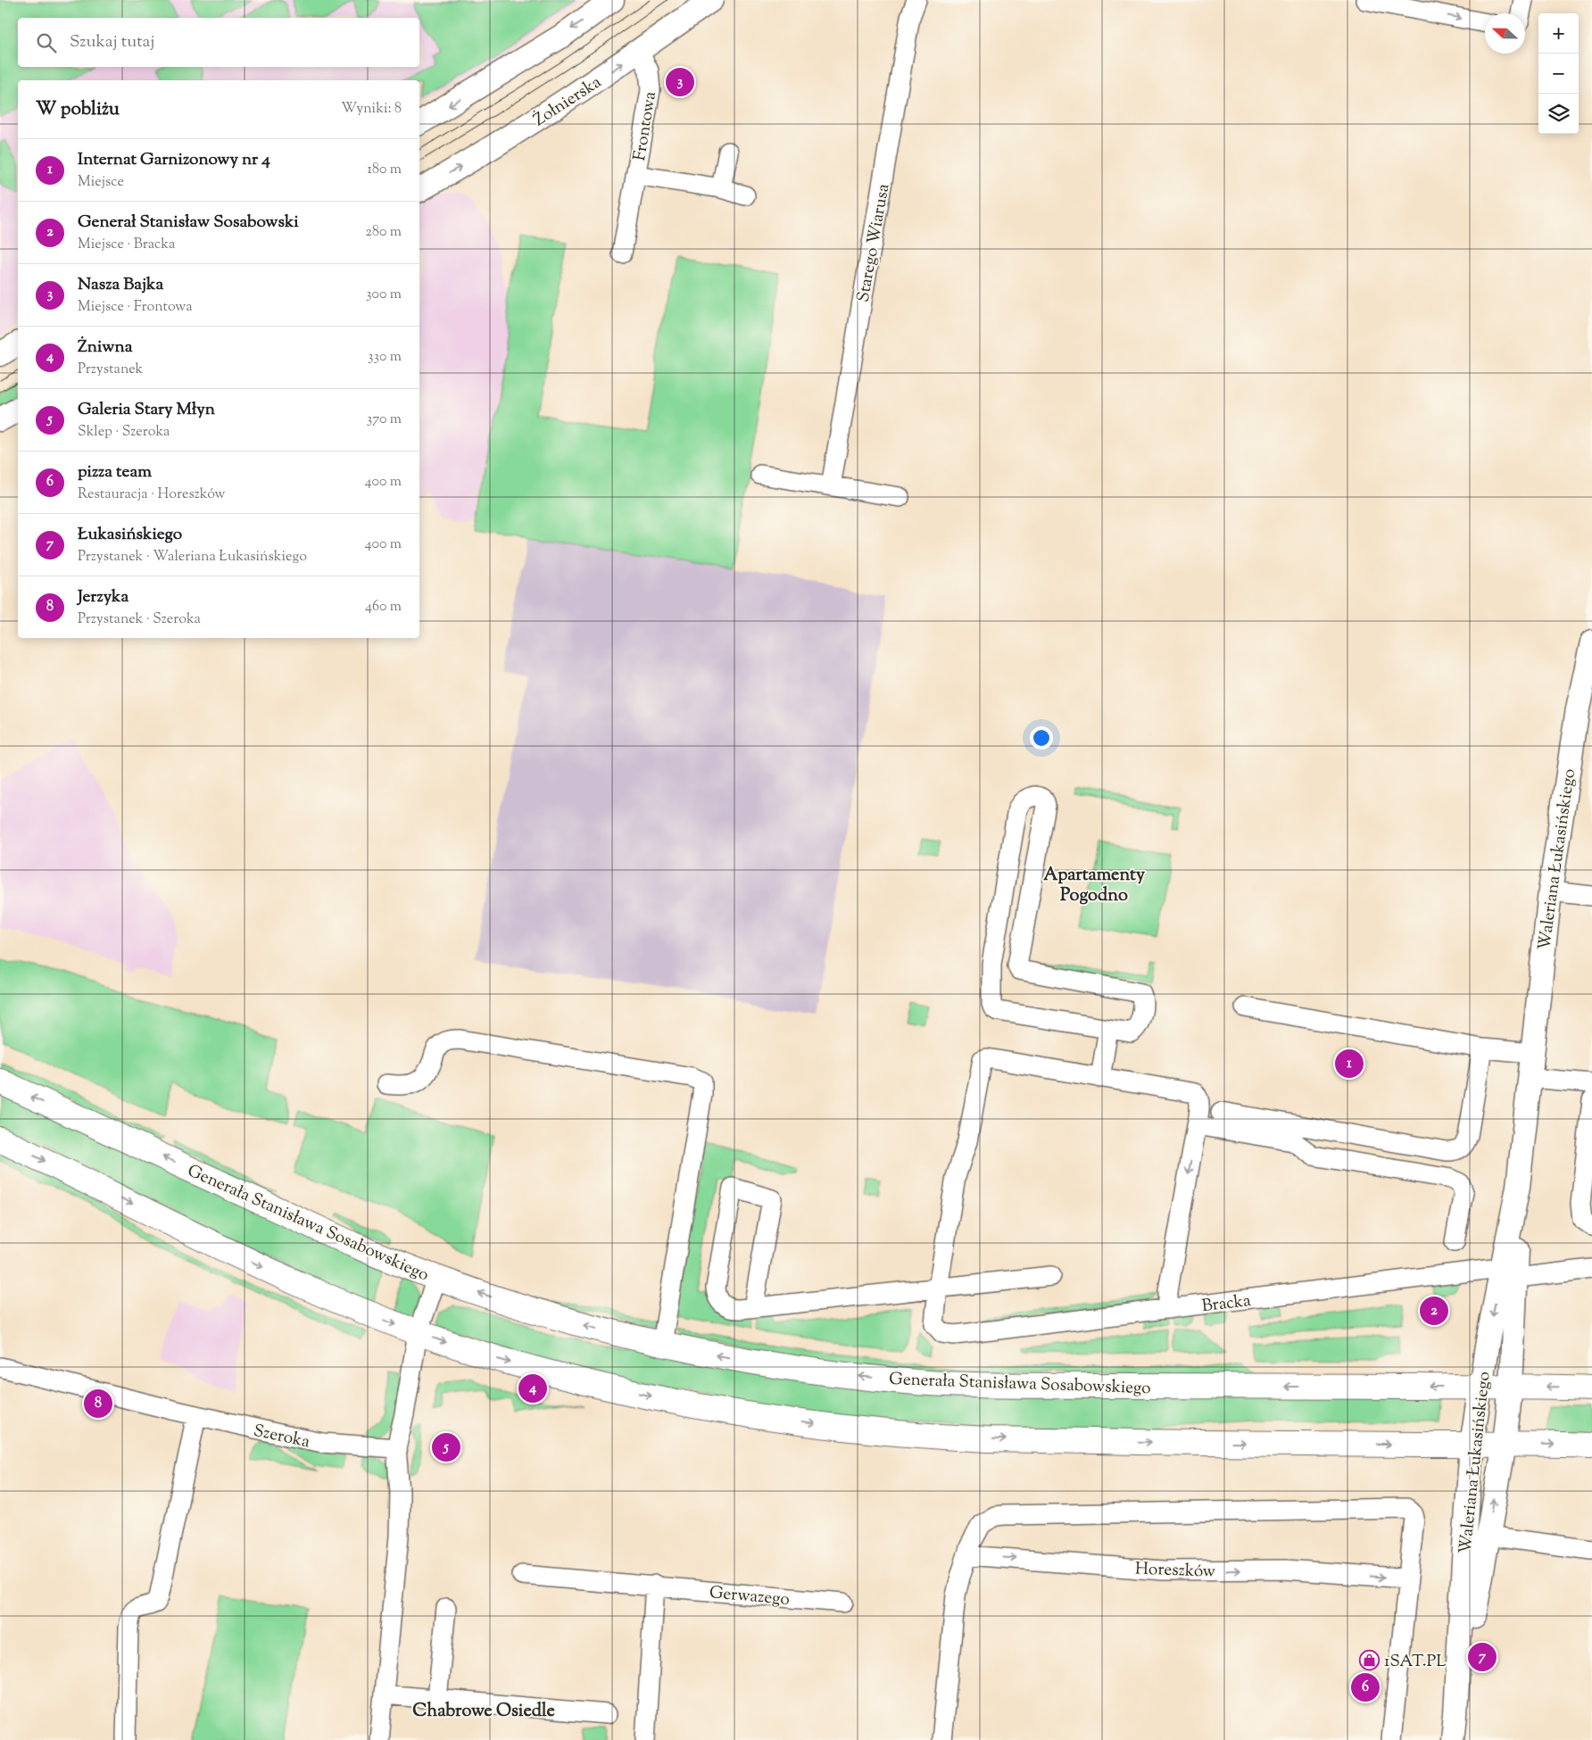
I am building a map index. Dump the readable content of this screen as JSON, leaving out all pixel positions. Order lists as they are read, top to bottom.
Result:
{
  "streets": {
    "main road": ["Generała Stanisława Sosabowskiego"],
    "street": [
      "Żołnierska",
      "Frontowa",
      "Starego Wiarusa",
      "Waleriana Łukasińskiego",
      "Bracka",
      "Szeroka",
      "Horeszków",
      "Gerwazego"
    ]
  },
  "crossings": [
    ["Żołnierska", "Frontowa"],
    ["Waleriana Łukasińskiego", "Generała Stanisława Sosabowskiego"],
    ["Waleriana Łukasińskiego", "Bracka"]
  ],
  "districts": ["Apartamenty Pogodno", "Chabrowe Osiedle"],
  "places": {
    "shop": ["1SAT.PL"]
  },
  "north": "left",
  "page": {
    "map_buttons": ["+", "−"],
    "search": "Szukaj tutaj",
    "pins": [
      "3",
      "1",
      "2",
      "4",
      "8",
      "5",
      "7",
      "6"
    ],
    "heading": ["W pobliżu", "Wyniki: 8"],
    "list": [
      {
        "mark": "1",
        "name": "Internat Garnizonowy nr 4",
        "note": "Miejsce",
        "value": "180 m"
      },
      {
        "mark": "2",
        "name": "Generał Stanisław Sosabowski",
        "note": "Miejsce · Bracka",
        "value": "280 m"
      },
      {
        "mark": "3",
        "name": "Nasza Bajka",
        "note": "Miejsce · Frontowa",
        "value": "300 m"
      },
      {
        "mark": "4",
        "name": "Żniwna",
        "note": "Przystanek",
        "value": "330 m"
      },
      {
        "mark": "5",
        "name": "Galeria Stary Młyn",
        "note": "Sklep · Szeroka",
        "value": "370 m"
      },
      {
        "mark": "6",
        "name": "pizza team",
        "note": "Restauracja · Horeszków",
        "value": "400 m"
      },
      {
        "mark": "7",
        "name": "Łukasińskiego",
        "note": "Przystanek · Waleriana Łukasińskiego",
        "value": "400 m"
      },
      {
        "mark": "8",
        "name": "Jerzyka",
        "note": "Przystanek · Szeroka",
        "value": "460 m"
      }
    ]
  }
}
